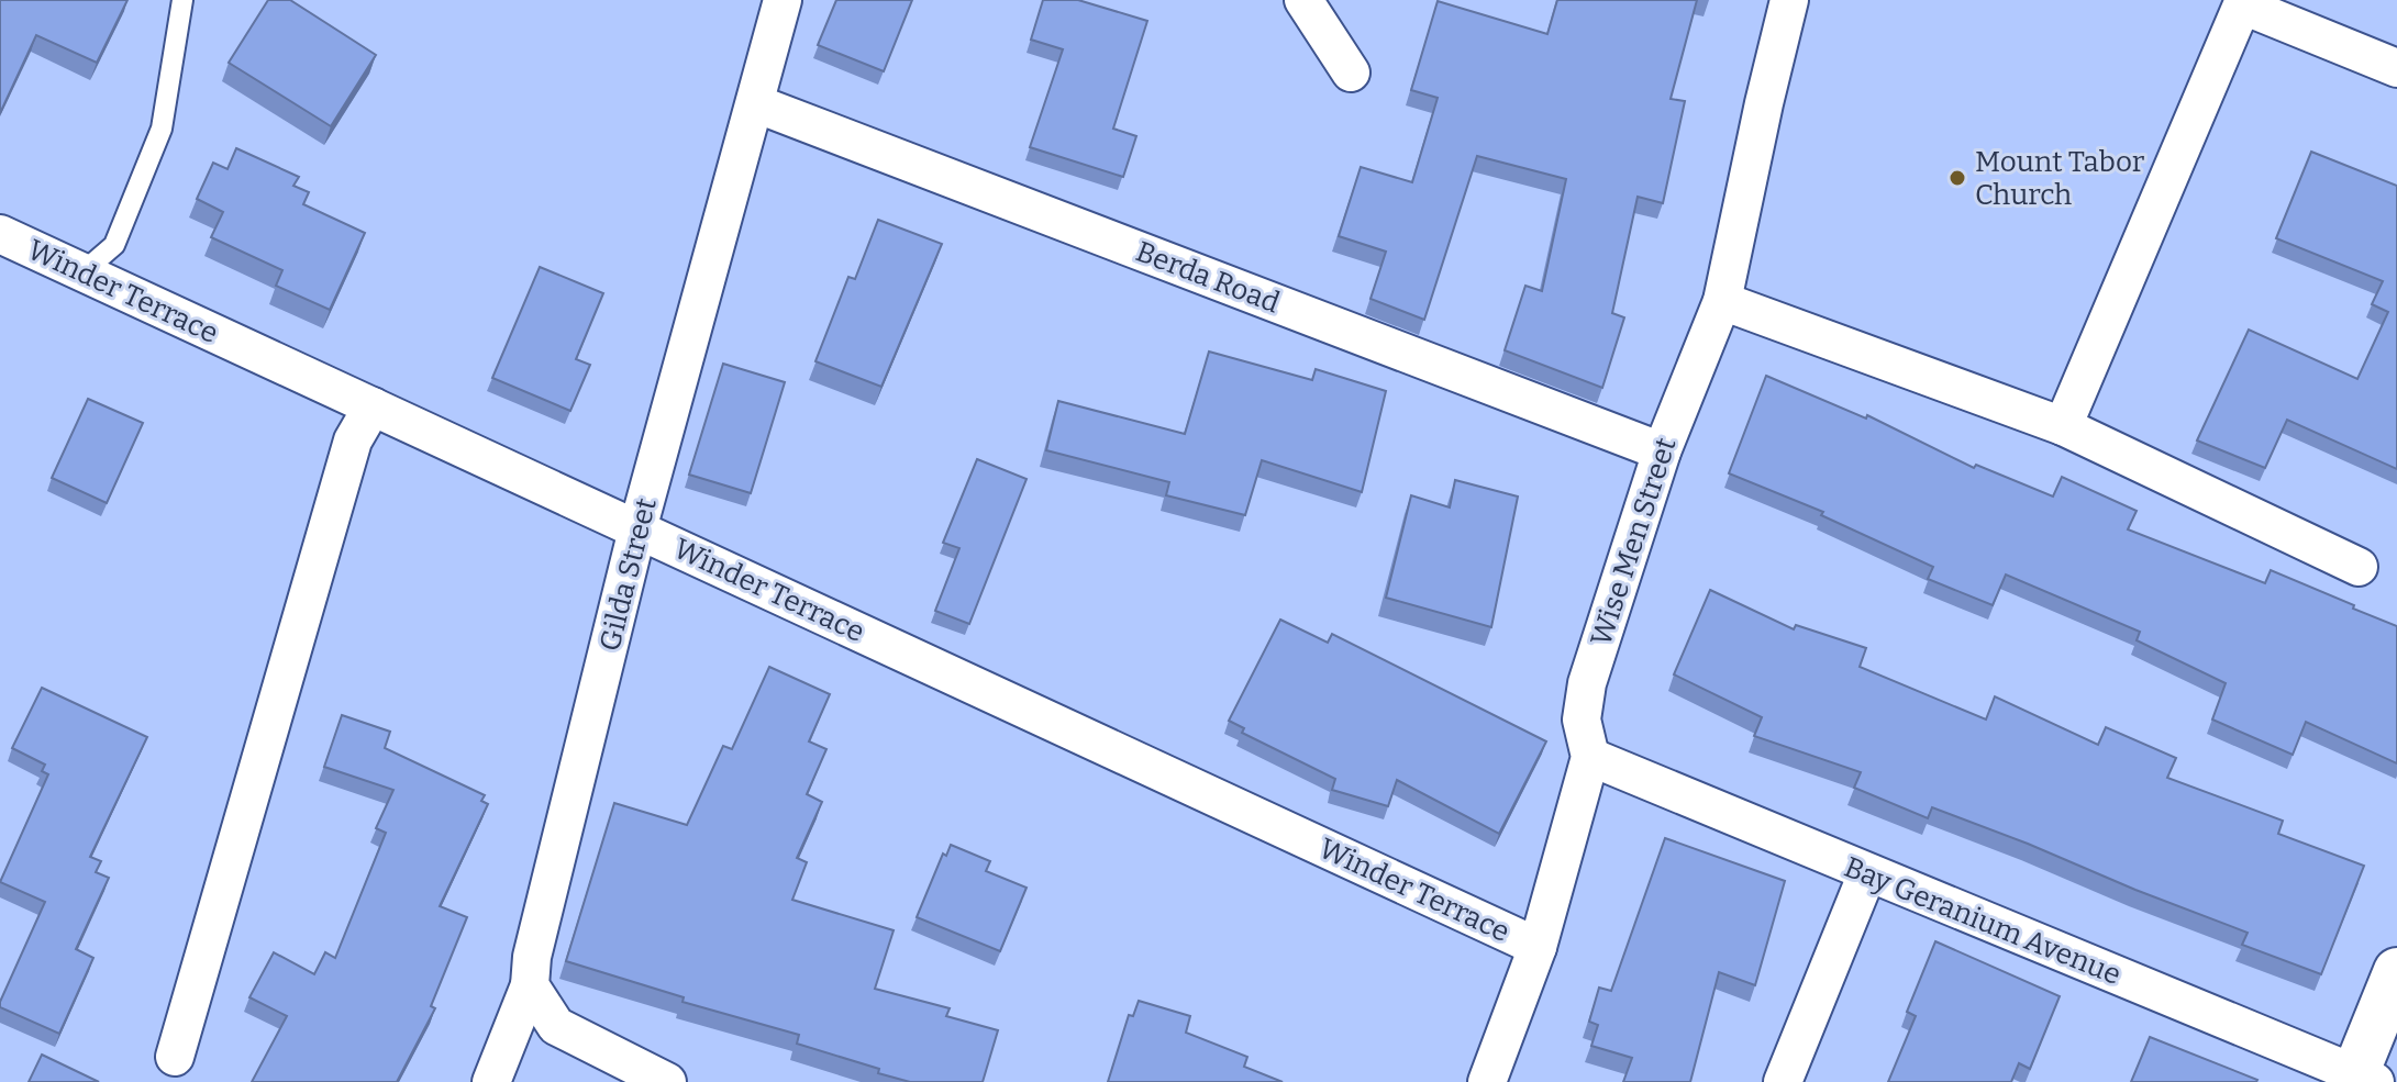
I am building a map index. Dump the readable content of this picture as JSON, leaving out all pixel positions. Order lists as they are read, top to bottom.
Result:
{
  "streets": {
    "street": [
      "Berda Road",
      "Winder Terrace",
      "Wise Men Street",
      "Gilda Street",
      "Bay Geranium Avenue"
    ]
  },
  "crossings": [
    ["Berda Road", "Wise Men Street"],
    ["Berda Road", "Gilda Street"],
    ["Winder Terrace", "Wise Men Street"],
    ["Winder Terrace", "Gilda Street"],
    ["Wise Men Street", "Bay Geranium Avenue"]
  ],
  "places": ["Mount Tabor Church"]
}
